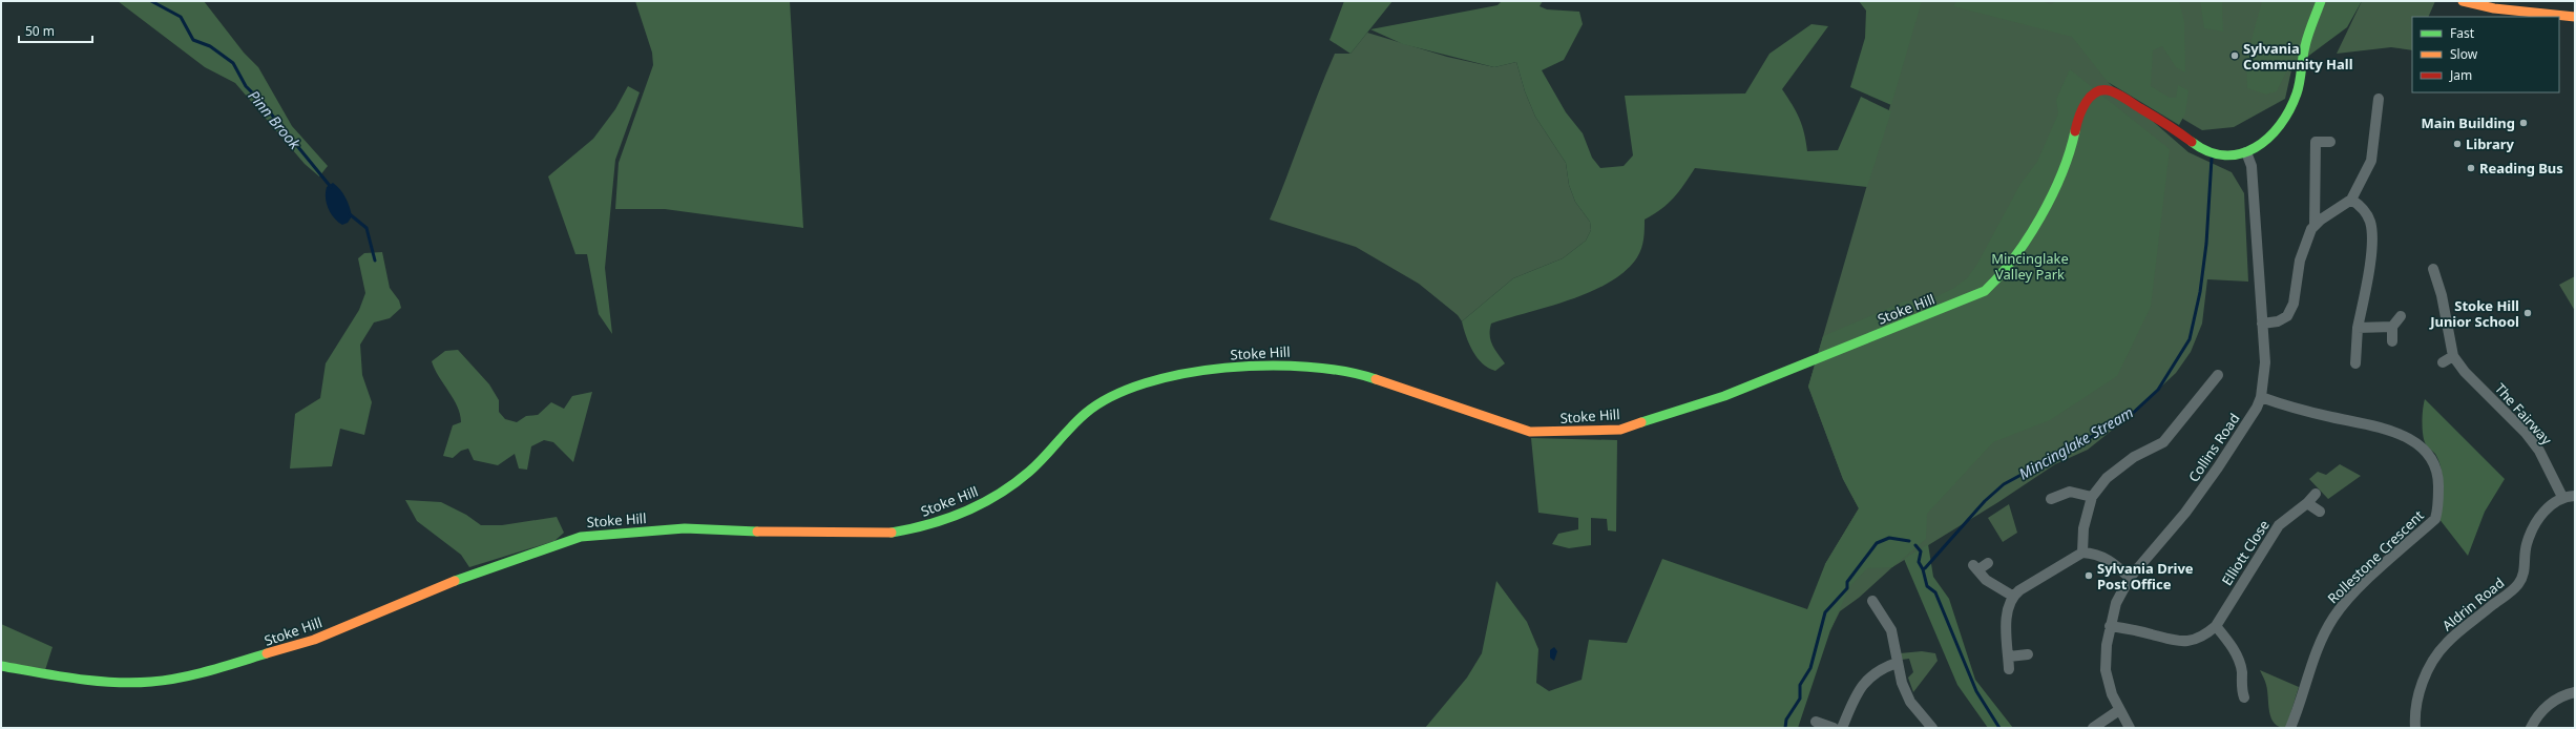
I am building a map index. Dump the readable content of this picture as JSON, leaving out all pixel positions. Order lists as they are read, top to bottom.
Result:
{
  "streets": {
    "street": [
      "Stoke Hill",
      "The Fairway",
      "Collins Road",
      "Elliott Close",
      "Rollestone Crescent",
      "Aldrin Road"
    ]
  },
  "crossings": [
    ["Stoke Hill", "Collins Road"],
    ["The Fairway", "Aldrin Road"],
    ["Collins Road", "Elliott Close"],
    ["Collins Road", "Rollestone Crescent"]
  ],
  "water": ["Pinn Brook", "Mincinglake Stream"],
  "parks": ["Mincinglake Valley Park"],
  "places": [
    "Sylvania Community Hall",
    "Main Building",
    "Library",
    "Reading Bus",
    "Stoke Hill Junior School",
    "Sylvania Drive Post Office"
  ],
  "legend": ["Fast", "Slow", "Jam"],
  "scale_bar": "50 m"
}
